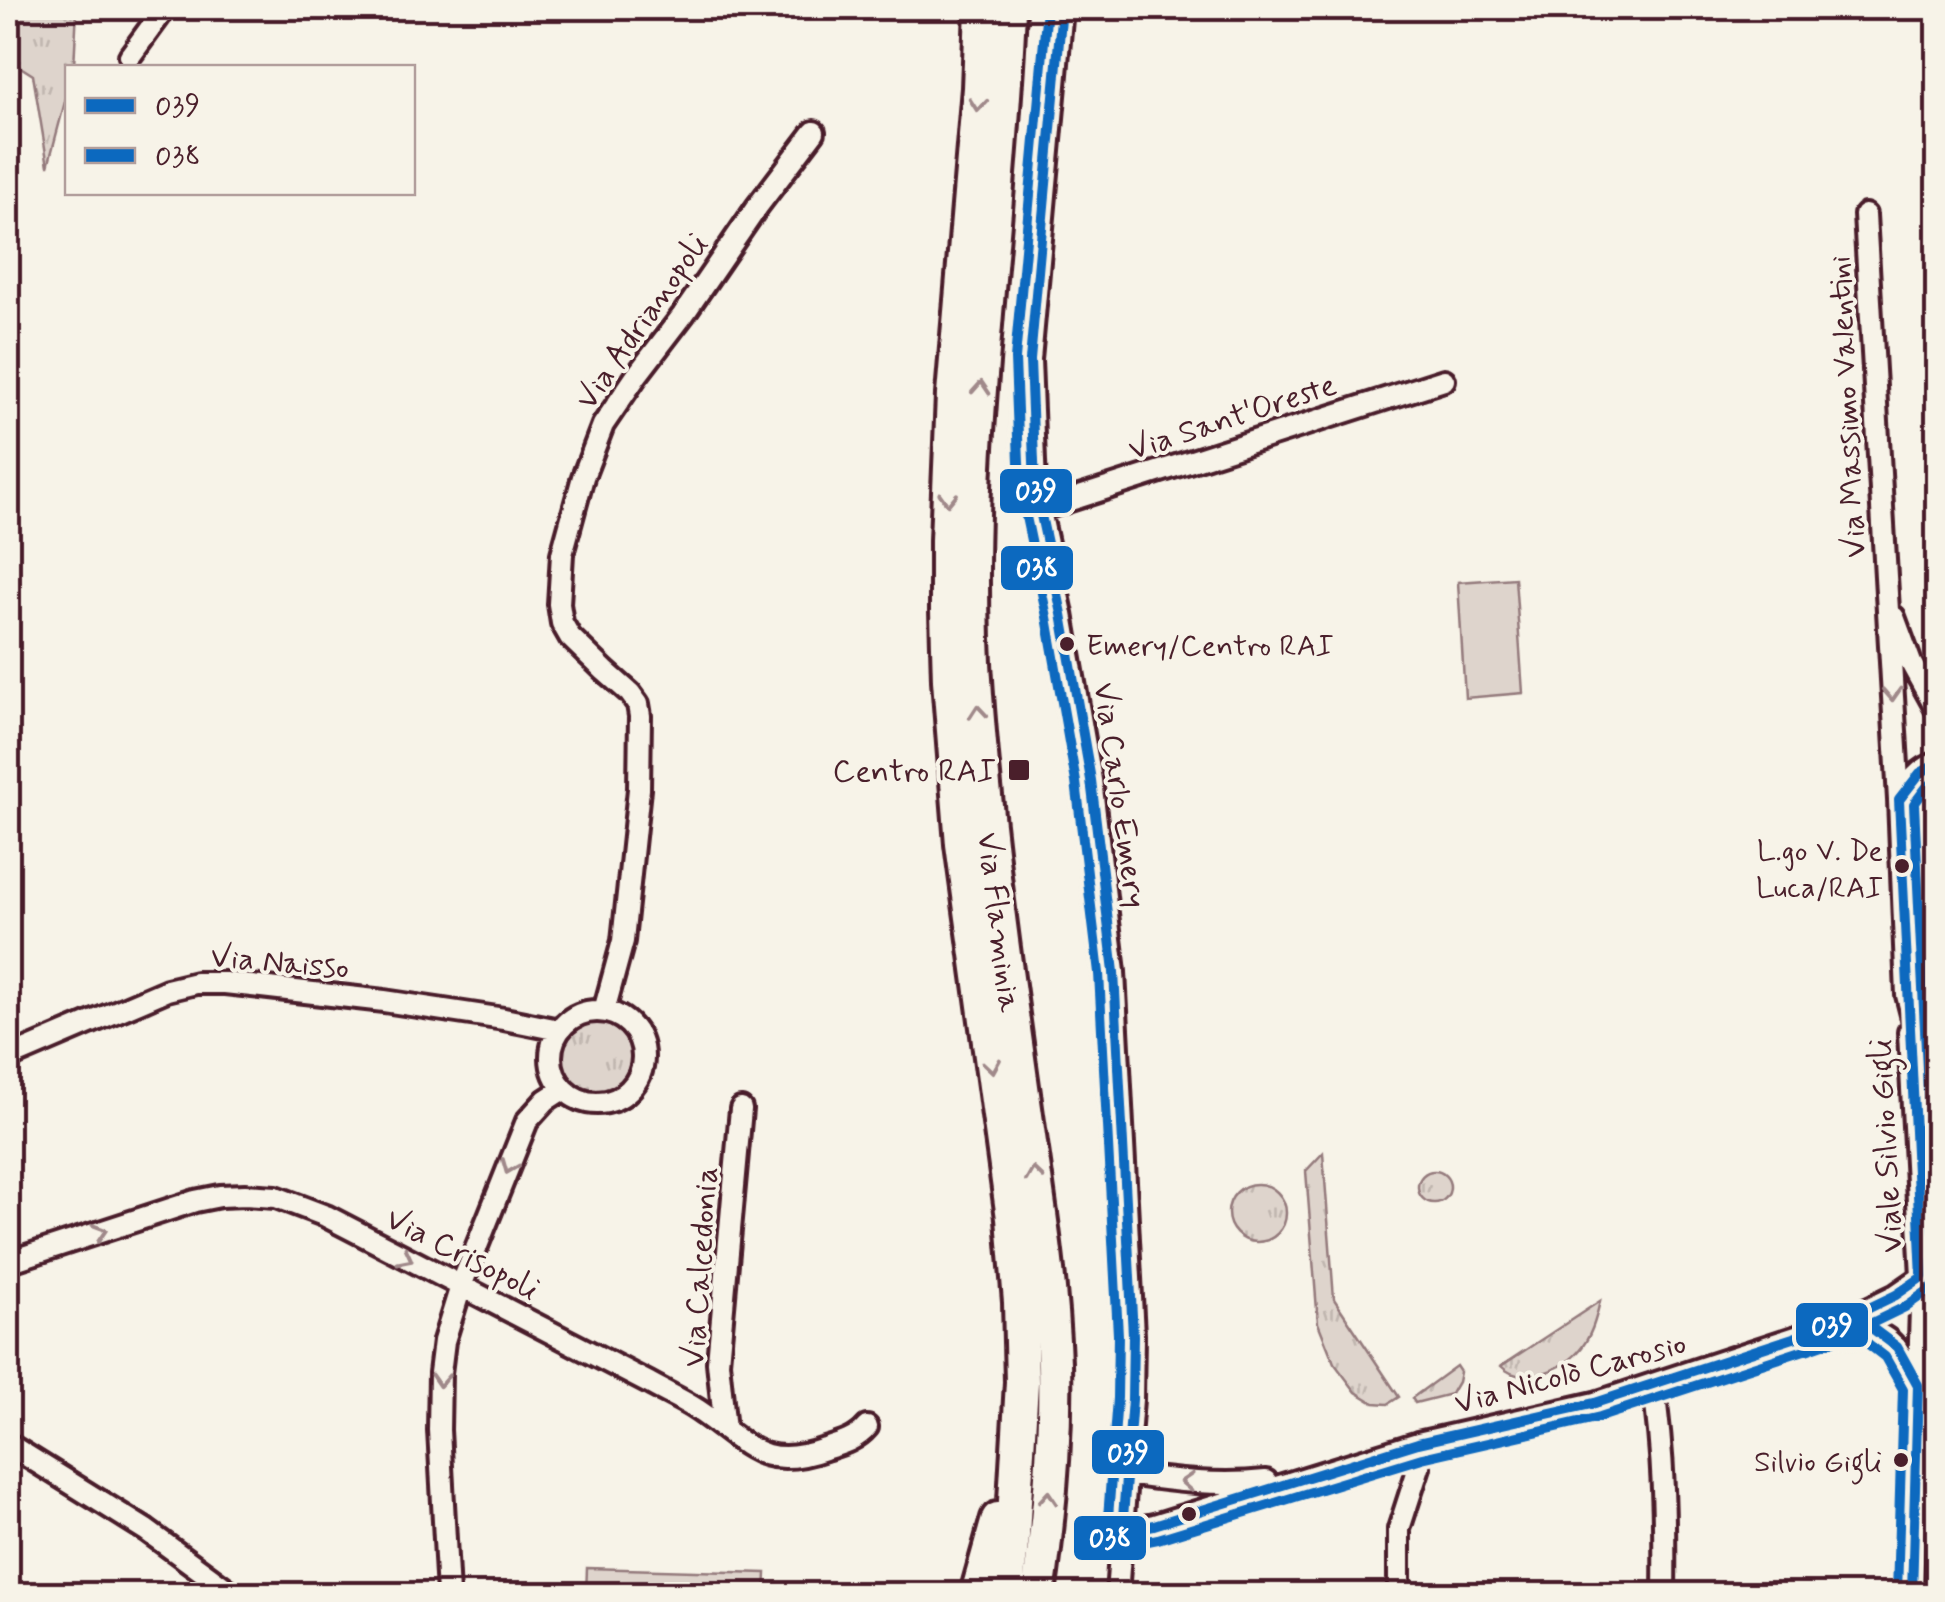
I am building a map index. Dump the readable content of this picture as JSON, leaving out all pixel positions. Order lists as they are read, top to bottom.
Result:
{
  "streets": {
    "highway": ["Via Flaminia"],
    "street": [
      "Via Adrianopoli",
      "Via Massimo Valentini",
      "Via Sant'Oreste",
      "Via Carlo Emery",
      "Via Naisso",
      "Viale Silvio Gigli",
      "Via Crisopoli",
      "Via Calcedonia",
      "Via Nicolò Carosio"
    ]
  },
  "crossings": [
    ["Via Adrianopoli", "Via Naisso"],
    ["Via Massimo Valentini", "Viale Silvio Gigli"],
    ["Via Sant'Oreste", "Via Carlo Emery"],
    ["Via Carlo Emery", "Via Nicolò Carosio"],
    ["Viale Silvio Gigli", "Via Nicolò Carosio"],
    ["Via Crisopoli", "Via Calcedonia"]
  ],
  "one_way": ["Via Crisopoli"],
  "places": {
    "other": ["Emery/Centro RAI", "L.go V. De Luca/RAI", "Silvio Gigli"],
    "transit": ["Centro RAI"]
  },
  "lines": ["transit line 039", "transit line 038"],
  "legend": ["039", "038"]
}
